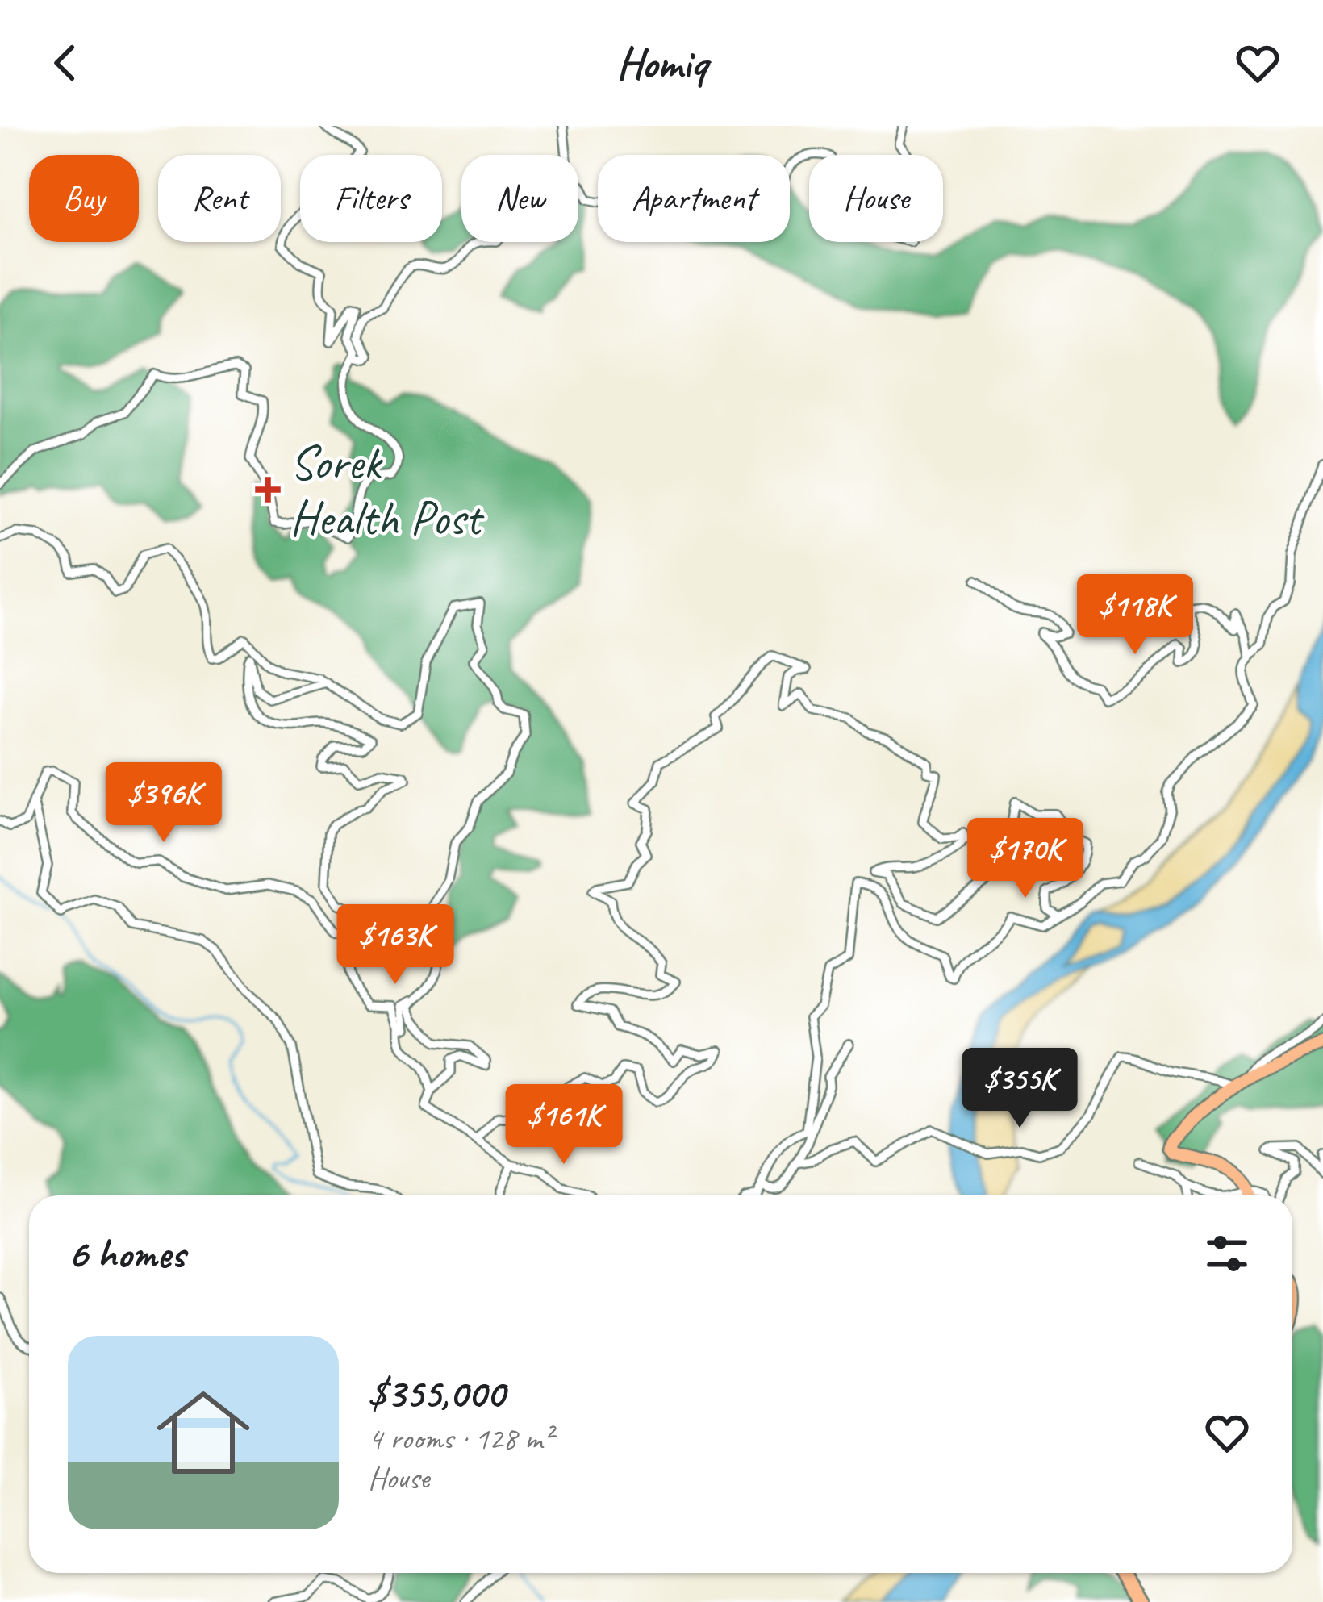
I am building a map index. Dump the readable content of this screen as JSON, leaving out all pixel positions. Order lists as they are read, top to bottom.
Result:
{
  "places": {
    "health": ["Sorek Health Post"]
  },
  "page": {
    "header": "Homiq",
    "chip": [
      "Buy",
      "Rent",
      "Filters",
      "New",
      "Apartment",
      "House"
    ],
    "price": [
      "$118K",
      "$396K",
      "$170K",
      "$163K",
      "$355K",
      "$161K"
    ],
    "heading": "6 homes",
    "list": [
      {
        "name": "$355,000",
        "note": "4 rooms · 128 m² · House"
      }
    ]
  }
}
